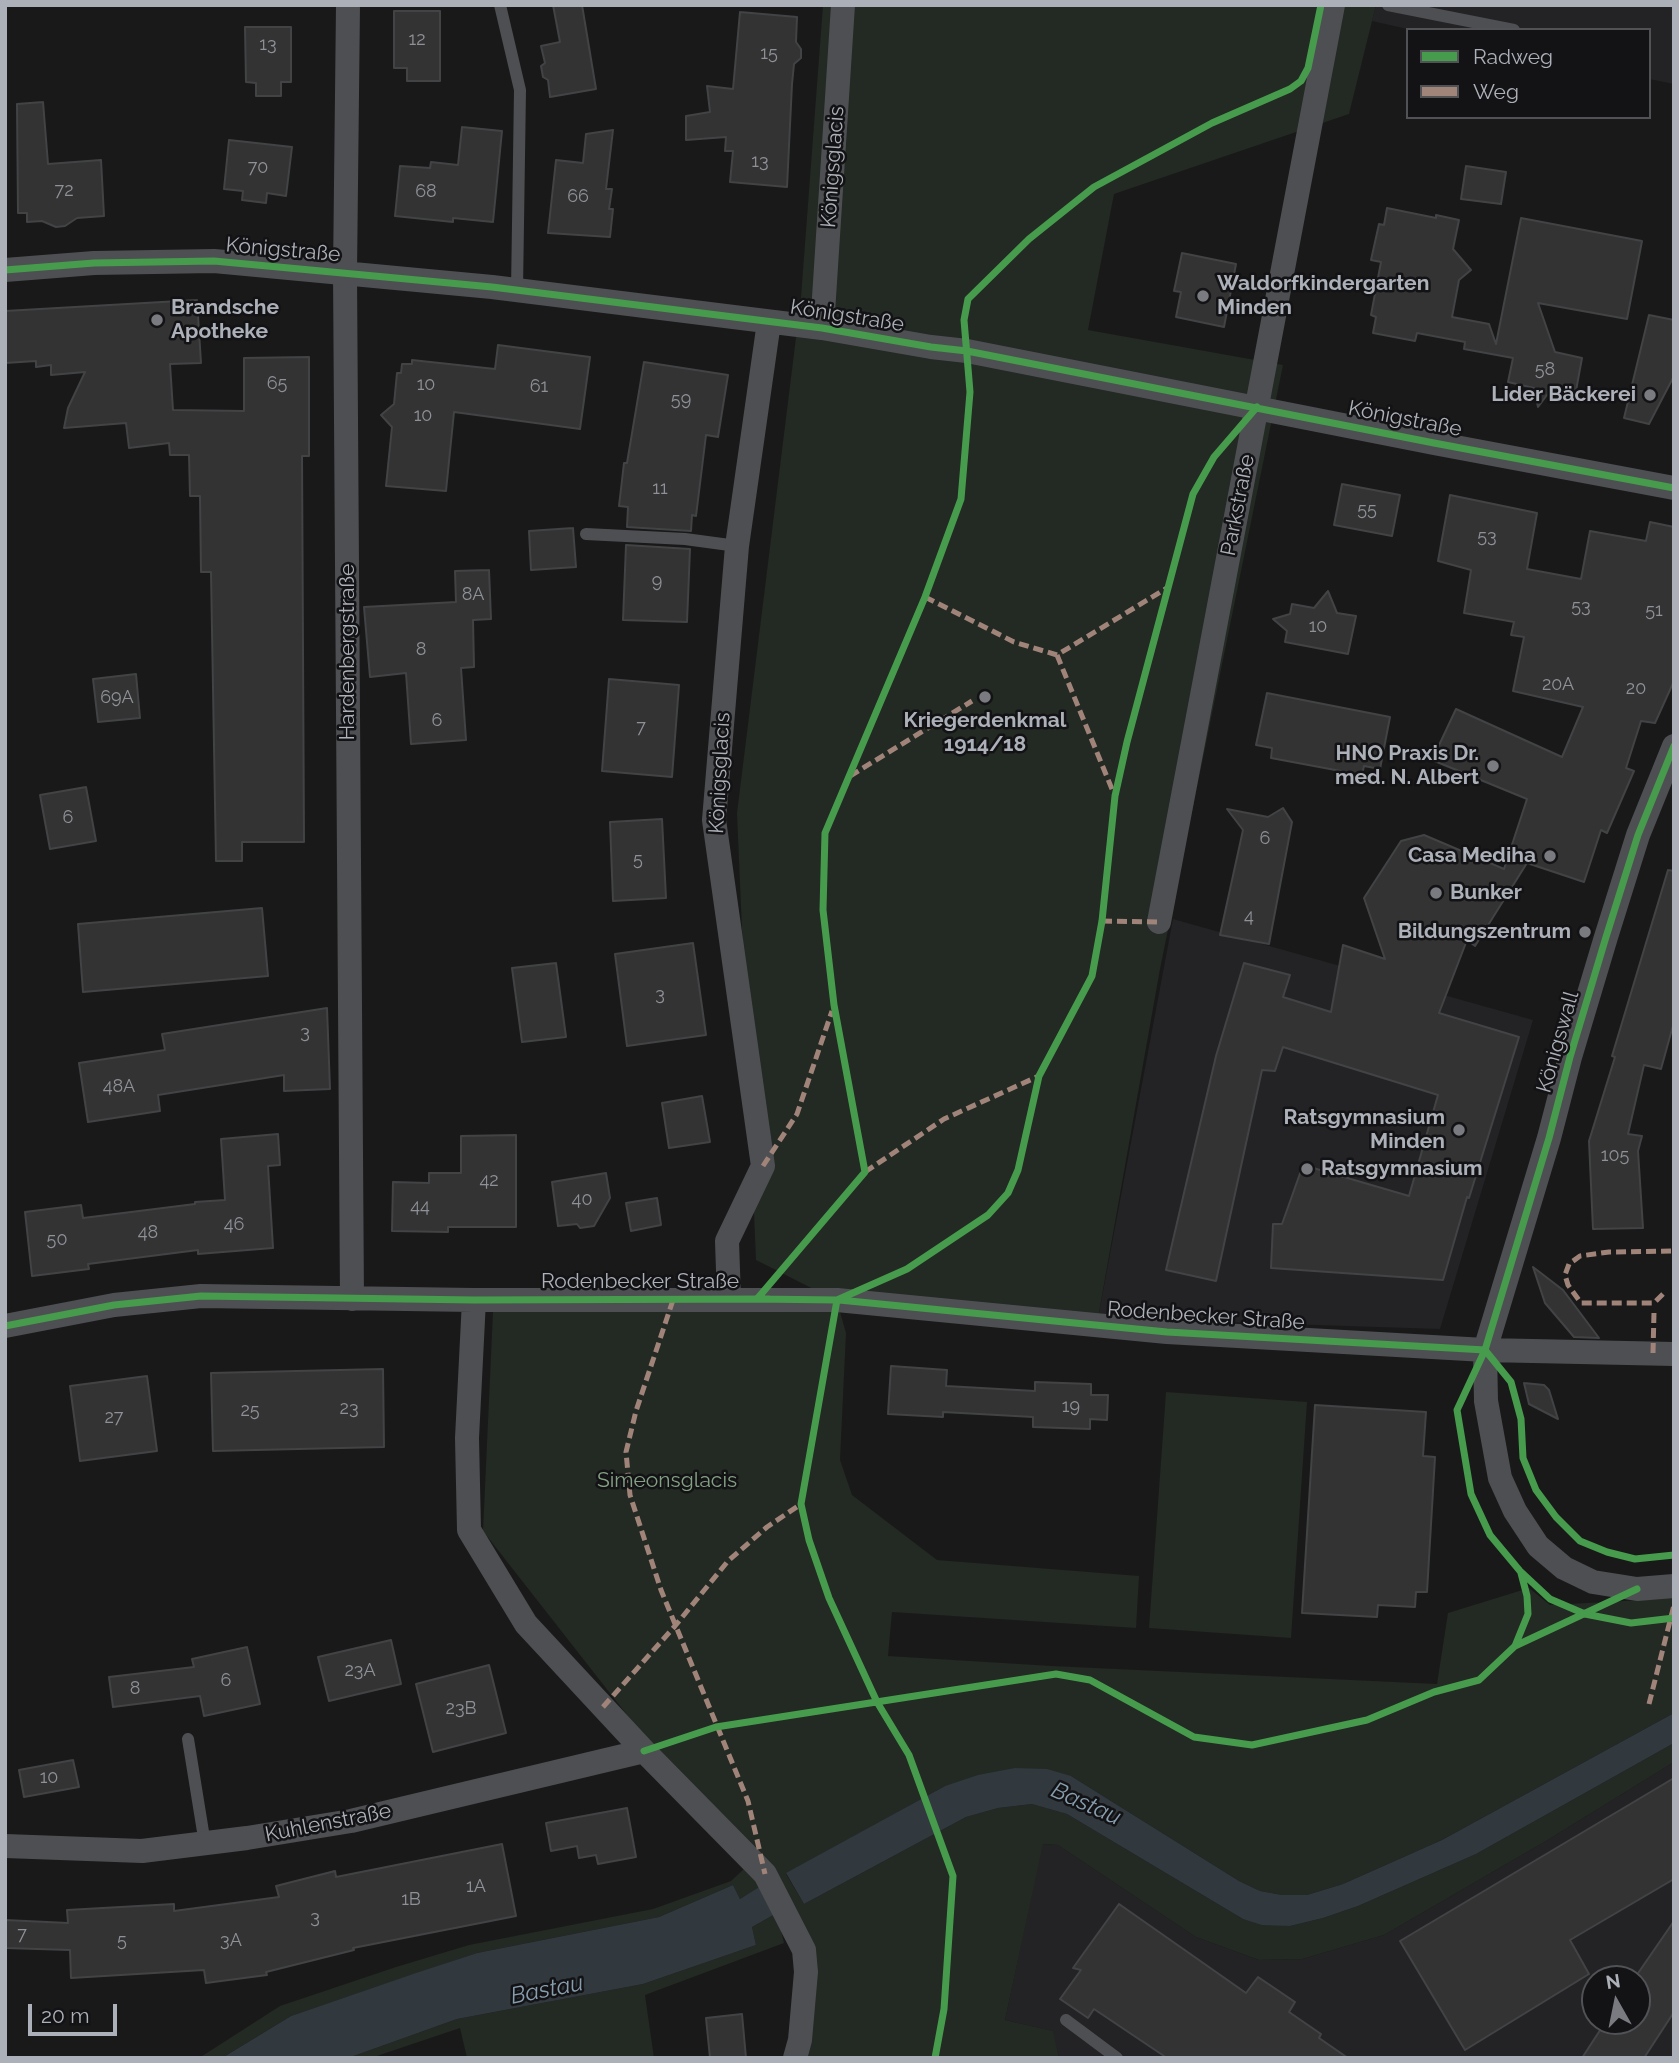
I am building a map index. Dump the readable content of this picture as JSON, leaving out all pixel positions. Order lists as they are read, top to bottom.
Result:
{
  "streets": {
    "street": [
      "Königsglacis",
      "Königstraße",
      "Parkstraße",
      "Hardenbergstraße",
      "Königswall",
      "Rodenbecker Straße",
      "Kuhlenstraße"
    ]
  },
  "crossings": [
    ["Königsglacis", "Königstraße"],
    ["Königsglacis", "Rodenbecker Straße"],
    ["Königstraße", "Parkstraße"],
    ["Königstraße", "Hardenbergstraße"],
    ["Hardenbergstraße", "Rodenbecker Straße"],
    ["Königswall", "Rodenbecker Straße"]
  ],
  "water": ["Bastau"],
  "parks": ["Simeonsglacis"],
  "places": [
    "Waldorfkindergarten Minden",
    "Brandsche Apotheke",
    "Lider Bäckerei",
    "Kriegerdenkmal 1914/18",
    "HNO Praxis Dr. med. N. Albert",
    "Casa Mediha",
    "Bunker",
    "Bildungszentrum",
    "Ratsgymnasium Minden",
    "Ratsgymnasium"
  ],
  "house_numbers": [
    "12",
    "13",
    "15",
    "13",
    "70",
    "72",
    "68",
    "66",
    "58",
    "65",
    "10",
    "61",
    "59",
    "10",
    "11",
    "55",
    "53",
    "9",
    "8A",
    "53",
    "51",
    "10",
    "8",
    "20A",
    "20",
    "69A",
    "6",
    "7",
    "6",
    "6",
    "5",
    "4",
    "3",
    "3",
    "48A",
    "105",
    "42",
    "40",
    "44",
    "46",
    "48",
    "50",
    "19",
    "23",
    "25",
    "27",
    "23A",
    "6",
    "8",
    "23B",
    "10",
    "1A",
    "1B",
    "3",
    "7",
    "5",
    "3A"
  ],
  "legend": ["Radweg", "Weg"],
  "scale_bar": "20 m",
  "north": "top"
}
